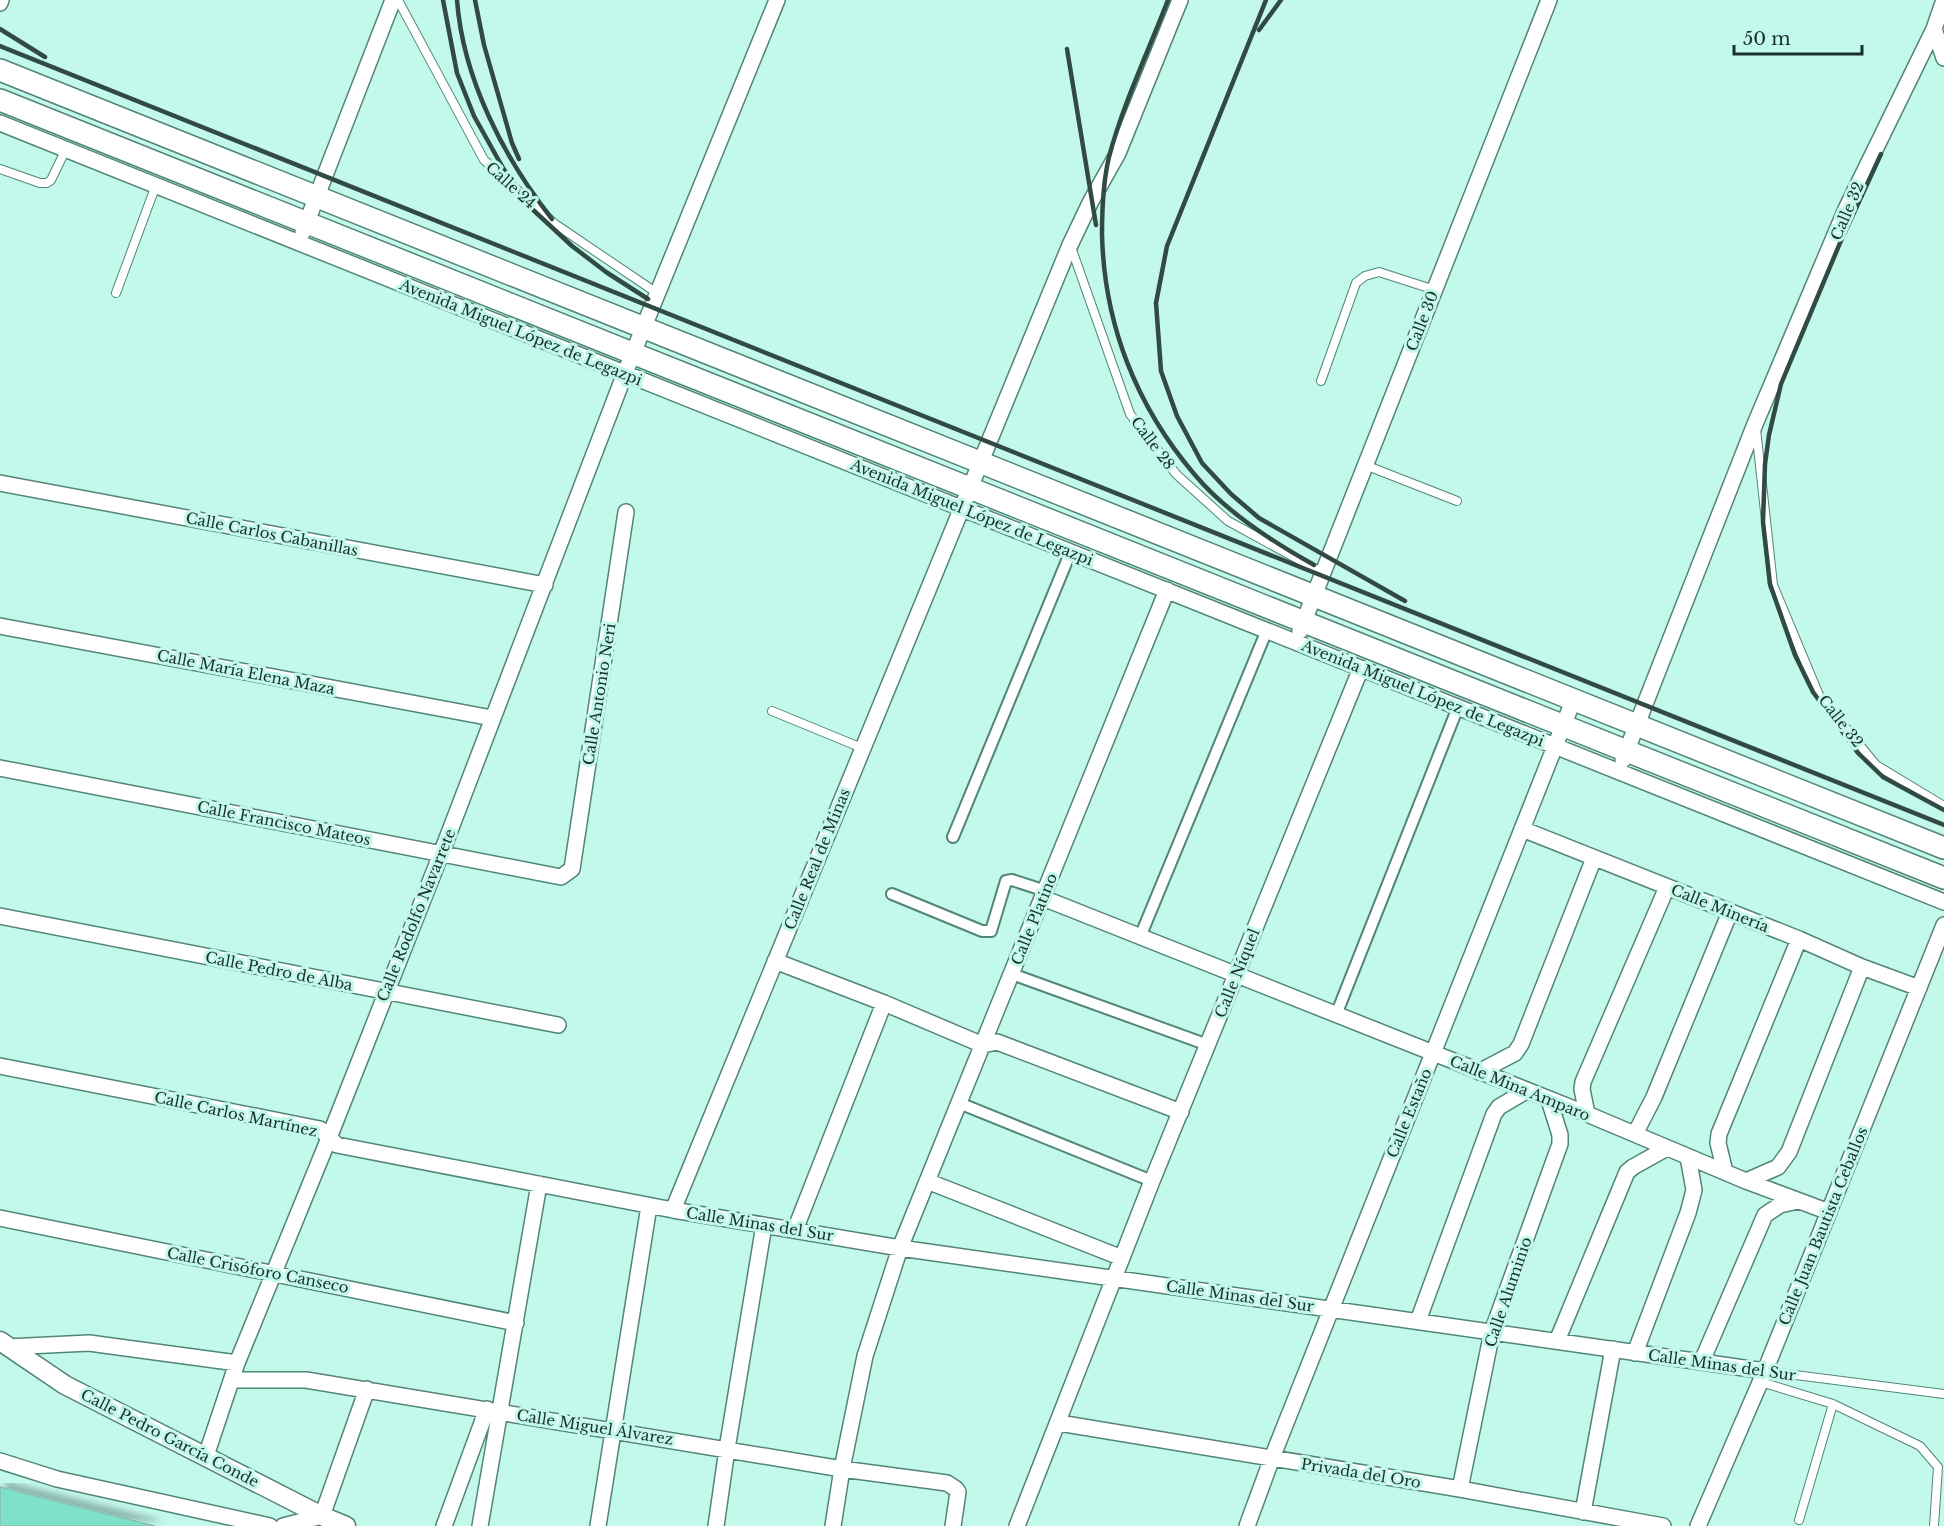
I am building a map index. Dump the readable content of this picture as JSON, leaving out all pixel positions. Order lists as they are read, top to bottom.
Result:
{
  "streets": {
    "main road": ["Avenida Miguel López de Legazpi"],
    "street": [
      "Calle 32",
      "Calle 30",
      "Calle Carlos Cabanillas",
      "Calle María Elena Maza",
      "Calle Antonio Neri",
      "Calle Francisco Mateos",
      "Calle Real de Minas",
      "Calle Minería",
      "Calle Rodolfo Navarrete",
      "Calle Platino",
      "Calle Pedro de Alba",
      "Calle Níquel",
      "Calle Mina Amparo",
      "Calle Estaño",
      "Calle Carlos Martínez",
      "Calle Minas del Sur",
      "Calle Juan Bautista Ceballos",
      "Calle Crisóforo Canseco",
      "Calle Aluminio",
      "Calle Miguel Álvarez",
      "Calle Pedro García Conde",
      "Privada del Oro"
    ],
    "lane": ["Calle 24", "Calle 28"]
  },
  "crossings": [
    ["Calle 24", "Calle Rodolfo Navarrete"],
    ["Calle 32", "Avenida Miguel López de Legazpi"],
    ["Calle 30", "Avenida Miguel López de Legazpi"],
    ["Calle 30", "Calle 28"],
    ["Avenida Miguel López de Legazpi", "Calle Real de Minas"],
    ["Avenida Miguel López de Legazpi", "Calle Rodolfo Navarrete"],
    ["Avenida Miguel López de Legazpi", "Calle Platino"],
    ["Avenida Miguel López de Legazpi", "Calle Níquel"],
    ["Avenida Miguel López de Legazpi", "Calle Estaño"],
    ["Calle Carlos Cabanillas", "Calle Rodolfo Navarrete"],
    ["Calle María Elena Maza", "Calle Rodolfo Navarrete"],
    ["Calle Antonio Neri", "Calle Francisco Mateos"],
    ["Calle Francisco Mateos", "Calle Rodolfo Navarrete"],
    ["Calle Real de Minas", "Calle Minas del Sur"],
    ["Calle Minería", "Calle Estaño"],
    ["Calle Minería", "Calle Juan Bautista Ceballos"],
    ["Calle Rodolfo Navarrete", "Calle Pedro de Alba"],
    ["Calle Rodolfo Navarrete", "Calle Carlos Martínez"],
    ["Calle Rodolfo Navarrete", "Calle Crisóforo Canseco"],
    ["Calle Rodolfo Navarrete", "Calle Miguel Álvarez"],
    ["Calle Rodolfo Navarrete", "Calle Pedro García Conde"],
    ["Calle Platino", "Calle Mina Amparo"],
    ["Calle Platino", "Calle Minas del Sur"],
    ["Calle Platino", "Calle Miguel Álvarez"],
    ["Calle Níquel", "Calle Mina Amparo"],
    ["Calle Níquel", "Calle Minas del Sur"],
    ["Calle Níquel", "Privada del Oro"],
    ["Calle Mina Amparo", "Calle Estaño"],
    ["Calle Mina Amparo", "Calle Juan Bautista Ceballos"],
    ["Calle Mina Amparo", "Calle Aluminio"],
    ["Calle Estaño", "Calle Minas del Sur"],
    ["Calle Estaño", "Privada del Oro"],
    ["Calle Carlos Martínez", "Calle Minas del Sur"],
    ["Calle Minas del Sur", "Calle Juan Bautista Ceballos"],
    ["Calle Minas del Sur", "Calle Aluminio"],
    ["Calle Aluminio", "Privada del Oro"]
  ],
  "scale_bar": "50 m"
}
